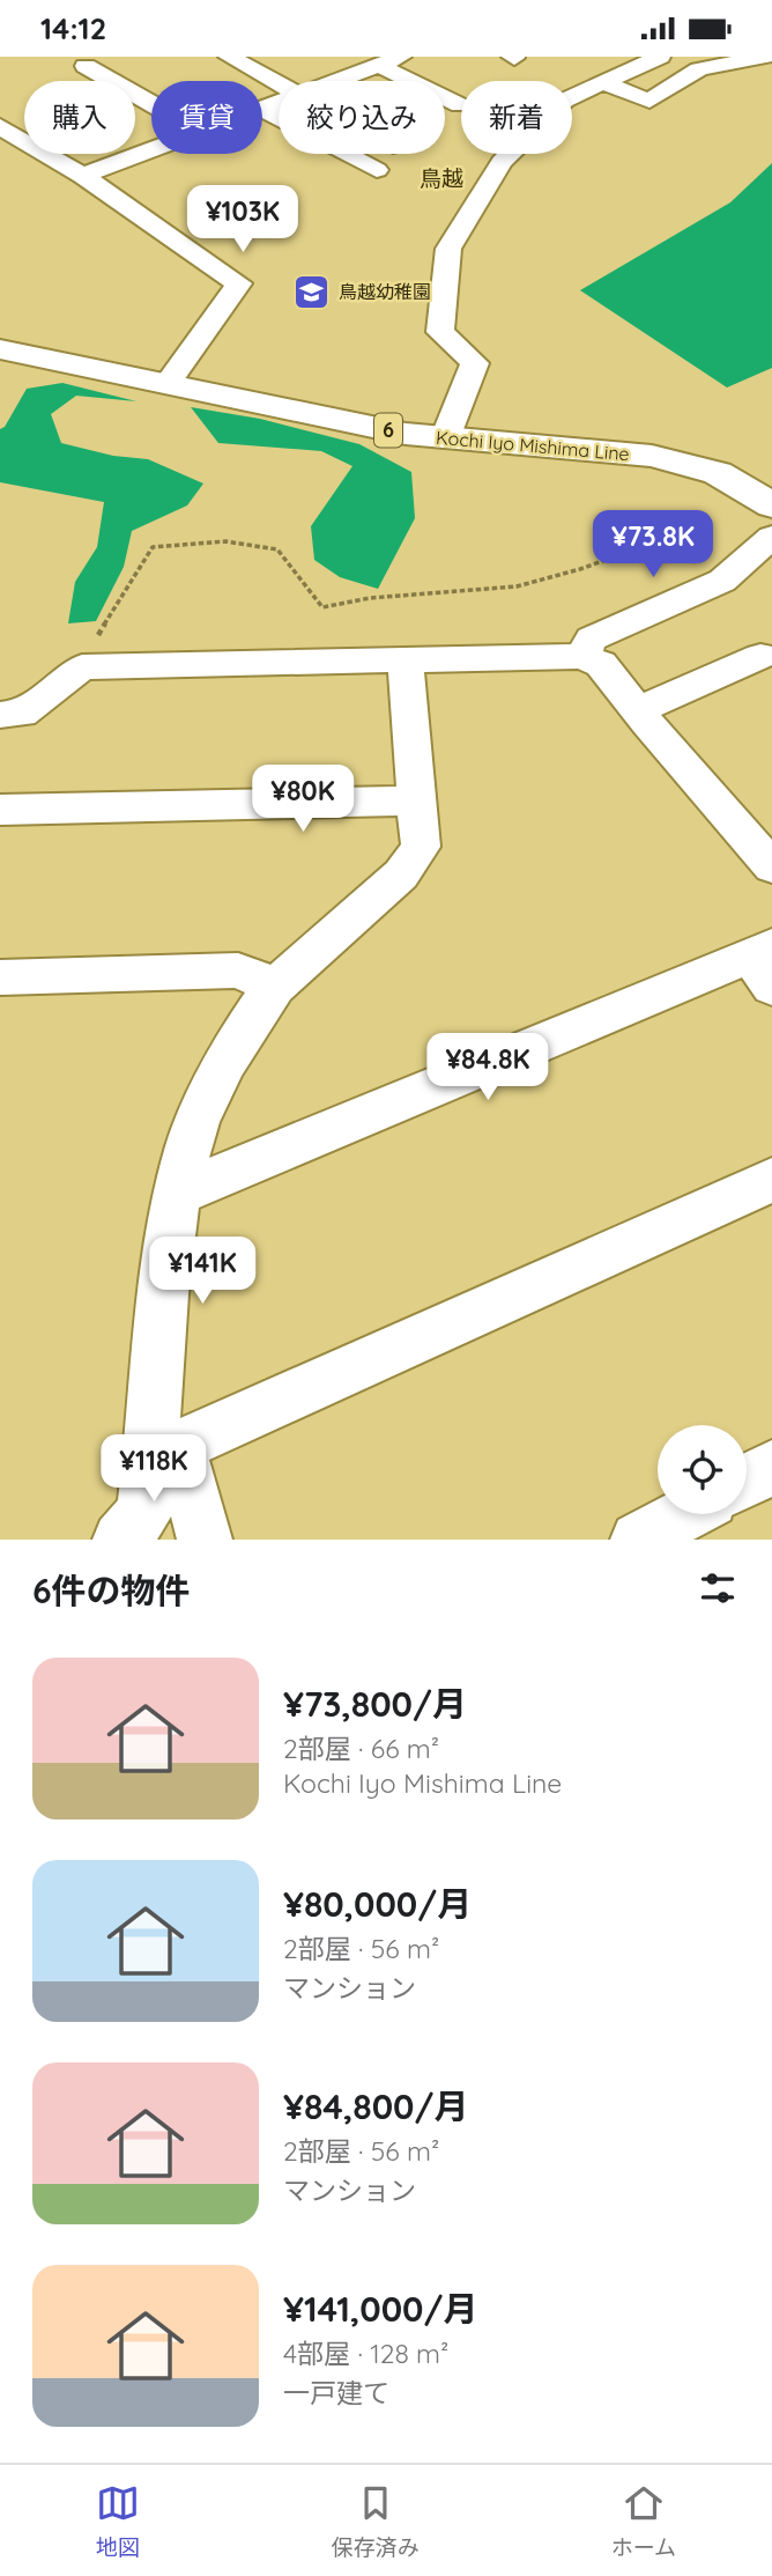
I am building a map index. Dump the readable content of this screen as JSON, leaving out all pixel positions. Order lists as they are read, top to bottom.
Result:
{
  "streets": {
    "main road": ["6", "Kochi Iyo Mishima Line"]
  },
  "districts": ["鳥越"],
  "places": {
    "school or university": ["鳥越幼稚園"]
  },
  "page": {
    "status": "14:12",
    "chip": [
      "購入",
      "賃貸",
      "絞り込み",
      "新着"
    ],
    "price": [
      "¥103K",
      "¥73.8K",
      "¥80K",
      "¥84.8K",
      "¥141K",
      "¥118K"
    ],
    "heading": "6件の物件",
    "list": [
      {
        "name": "¥73,800/月",
        "note": "2部屋 · 66 m² · Kochi Iyo Mishima Line"
      },
      {
        "name": "¥80,000/月",
        "note": "2部屋 · 56 m² · マンション"
      },
      {
        "name": "¥84,800/月",
        "note": "2部屋 · 56 m² · マンション"
      },
      {
        "name": "¥141,000/月",
        "note": "4部屋 · 128 m² · 一戸建て"
      }
    ],
    "tabs": ["地図", "保存済み", "ホーム"]
  }
}
